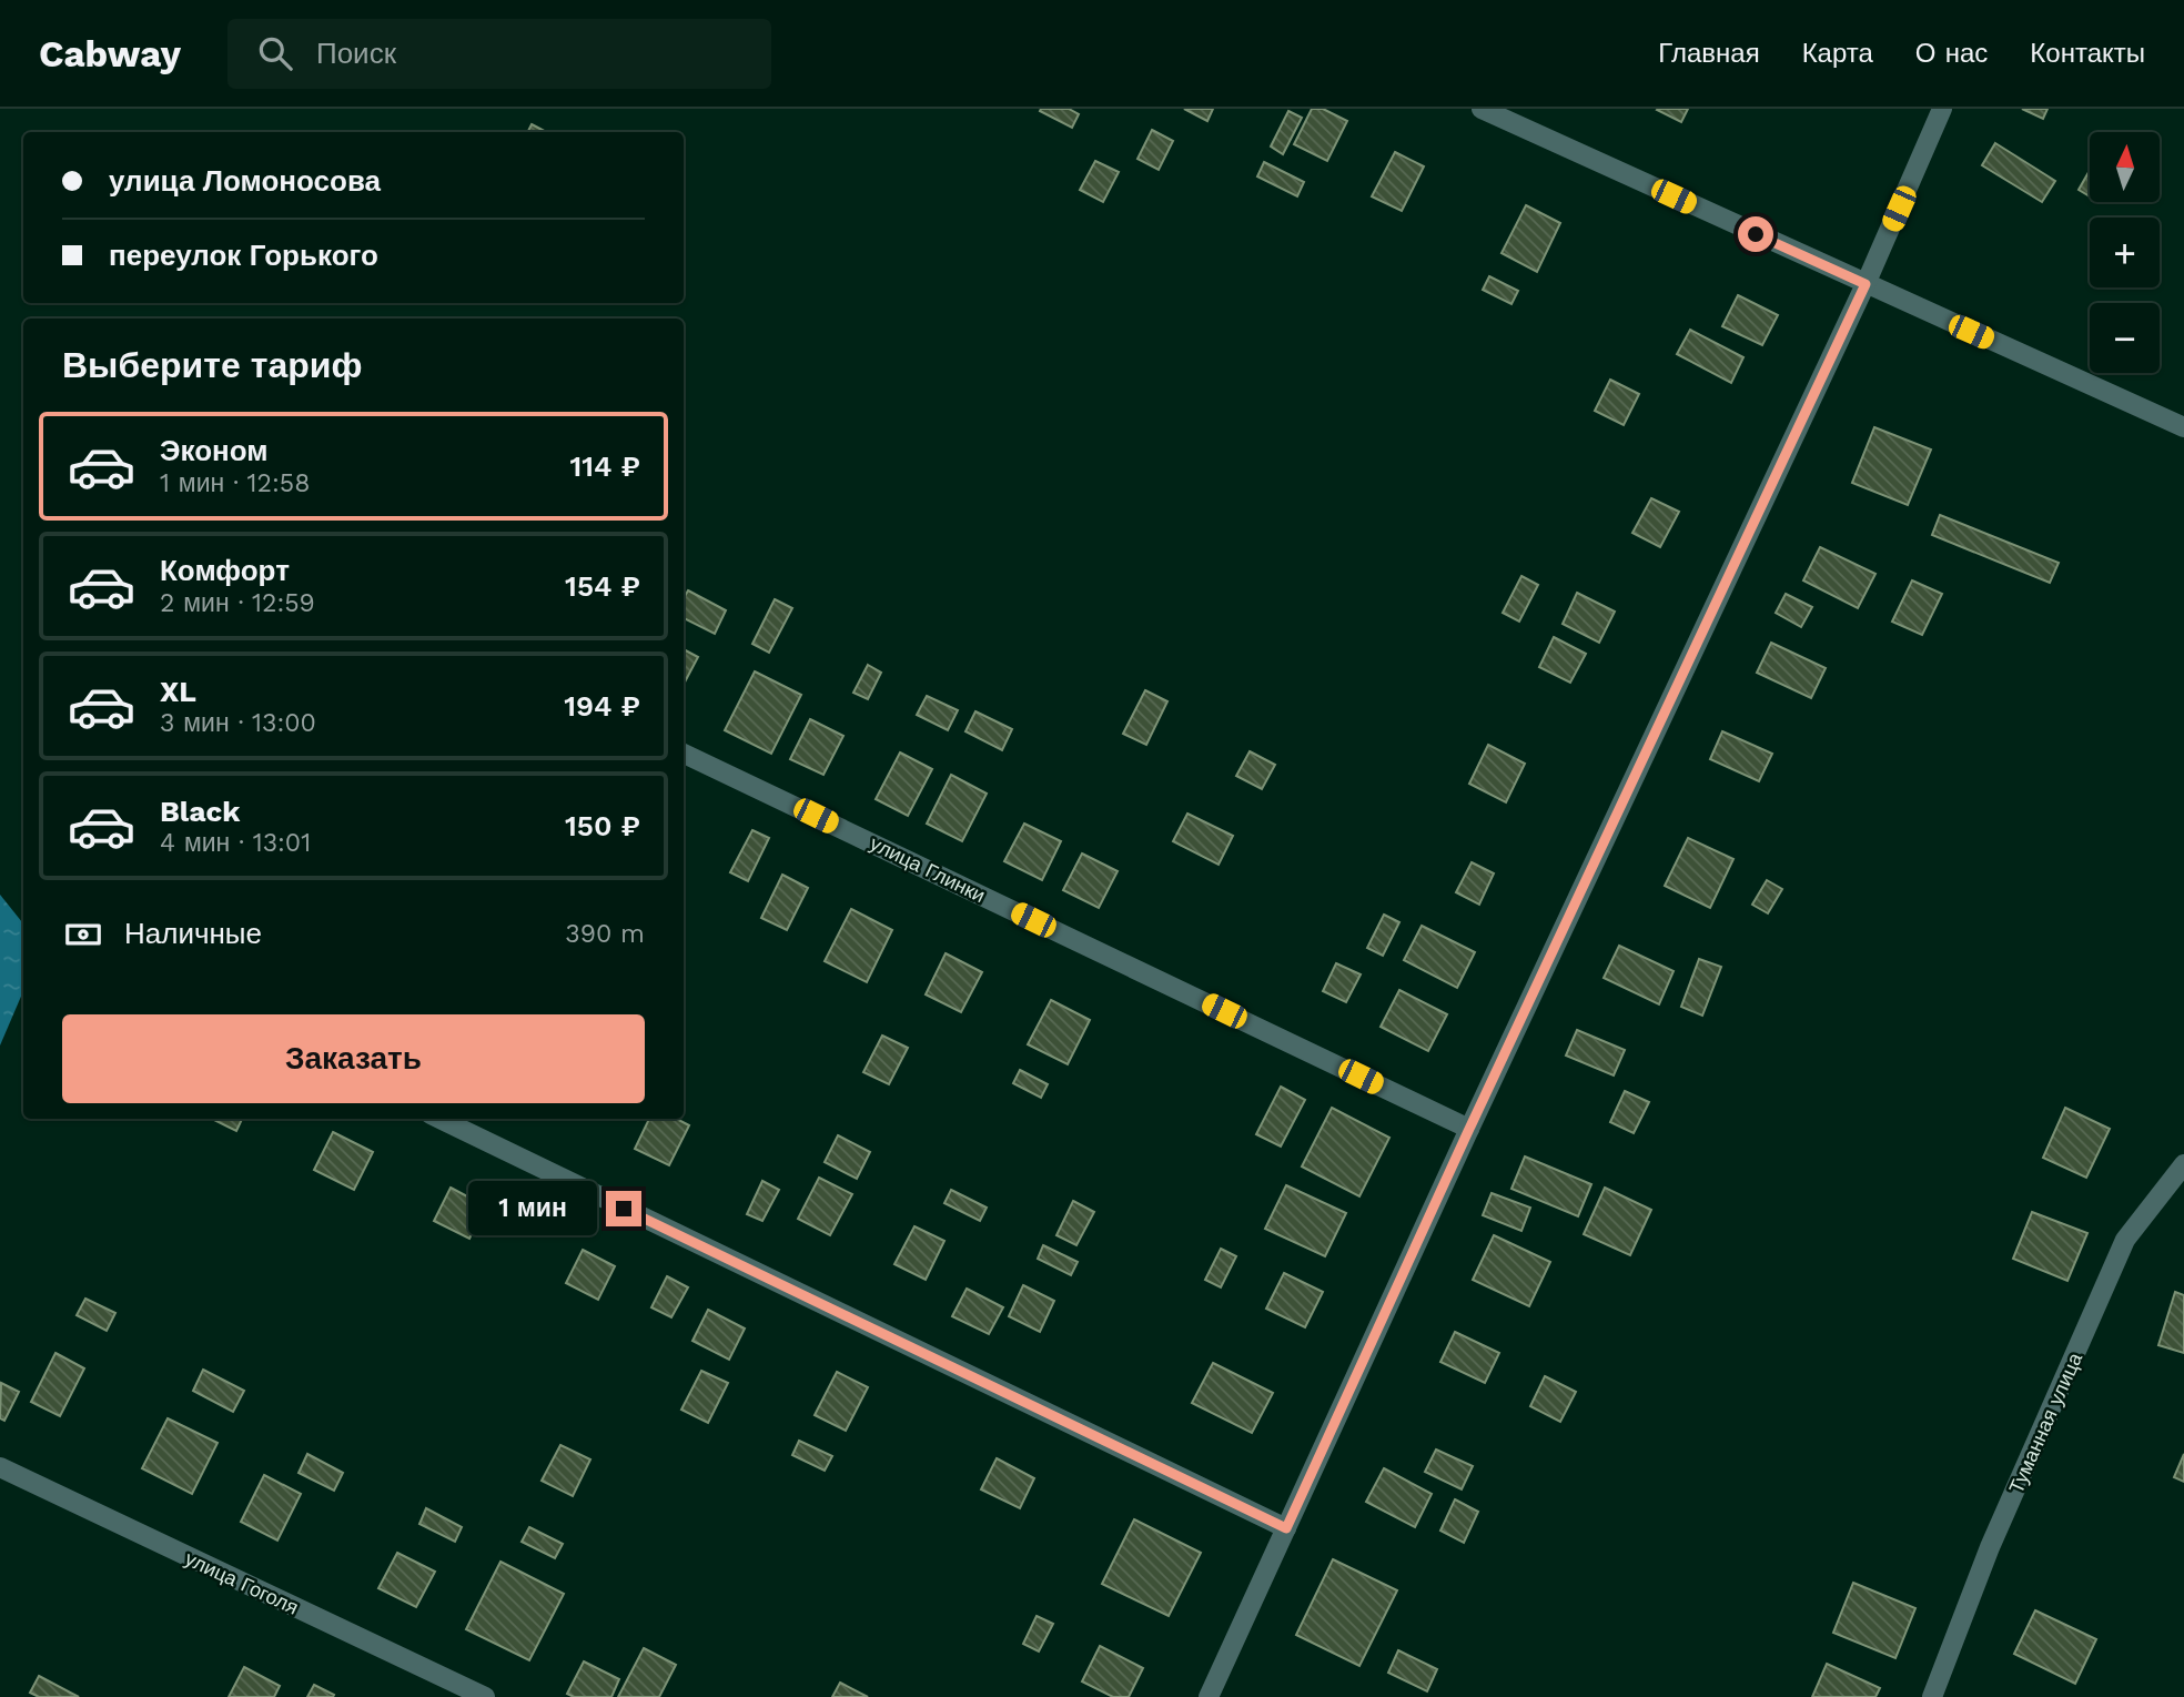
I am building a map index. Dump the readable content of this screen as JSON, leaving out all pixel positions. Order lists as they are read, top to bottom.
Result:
{
  "streets": {
    "street": ["улица Глинки", "Туманная улица", "улица Гоголя"]
  },
  "north": "top",
  "page": {
    "header": "Cabway",
    "search": "Поиск",
    "nav": [
      "Главная",
      "Карта",
      "О нас",
      "Контакты"
    ],
    "map_buttons": ["+", "−"],
    "banner": ["улица Ломоносова", "переулок Горького"],
    "heading": "Выберите тариф",
    "list": [
      {
        "name": "Эконом",
        "note": "1 мин · 12:58",
        "value": "114 ₽"
      },
      {
        "name": "Комфорт",
        "note": "2 мин · 12:59",
        "value": "154 ₽"
      },
      {
        "name": "XL",
        "note": "3 мин · 13:00",
        "value": "194 ₽"
      },
      {
        "name": "Black",
        "note": "4 мин · 13:01",
        "value": "150 ₽"
      }
    ],
    "pay": ["Наличные", "390 m"],
    "buttons": "Заказать",
    "bubble": "1 мин"
  }
}
